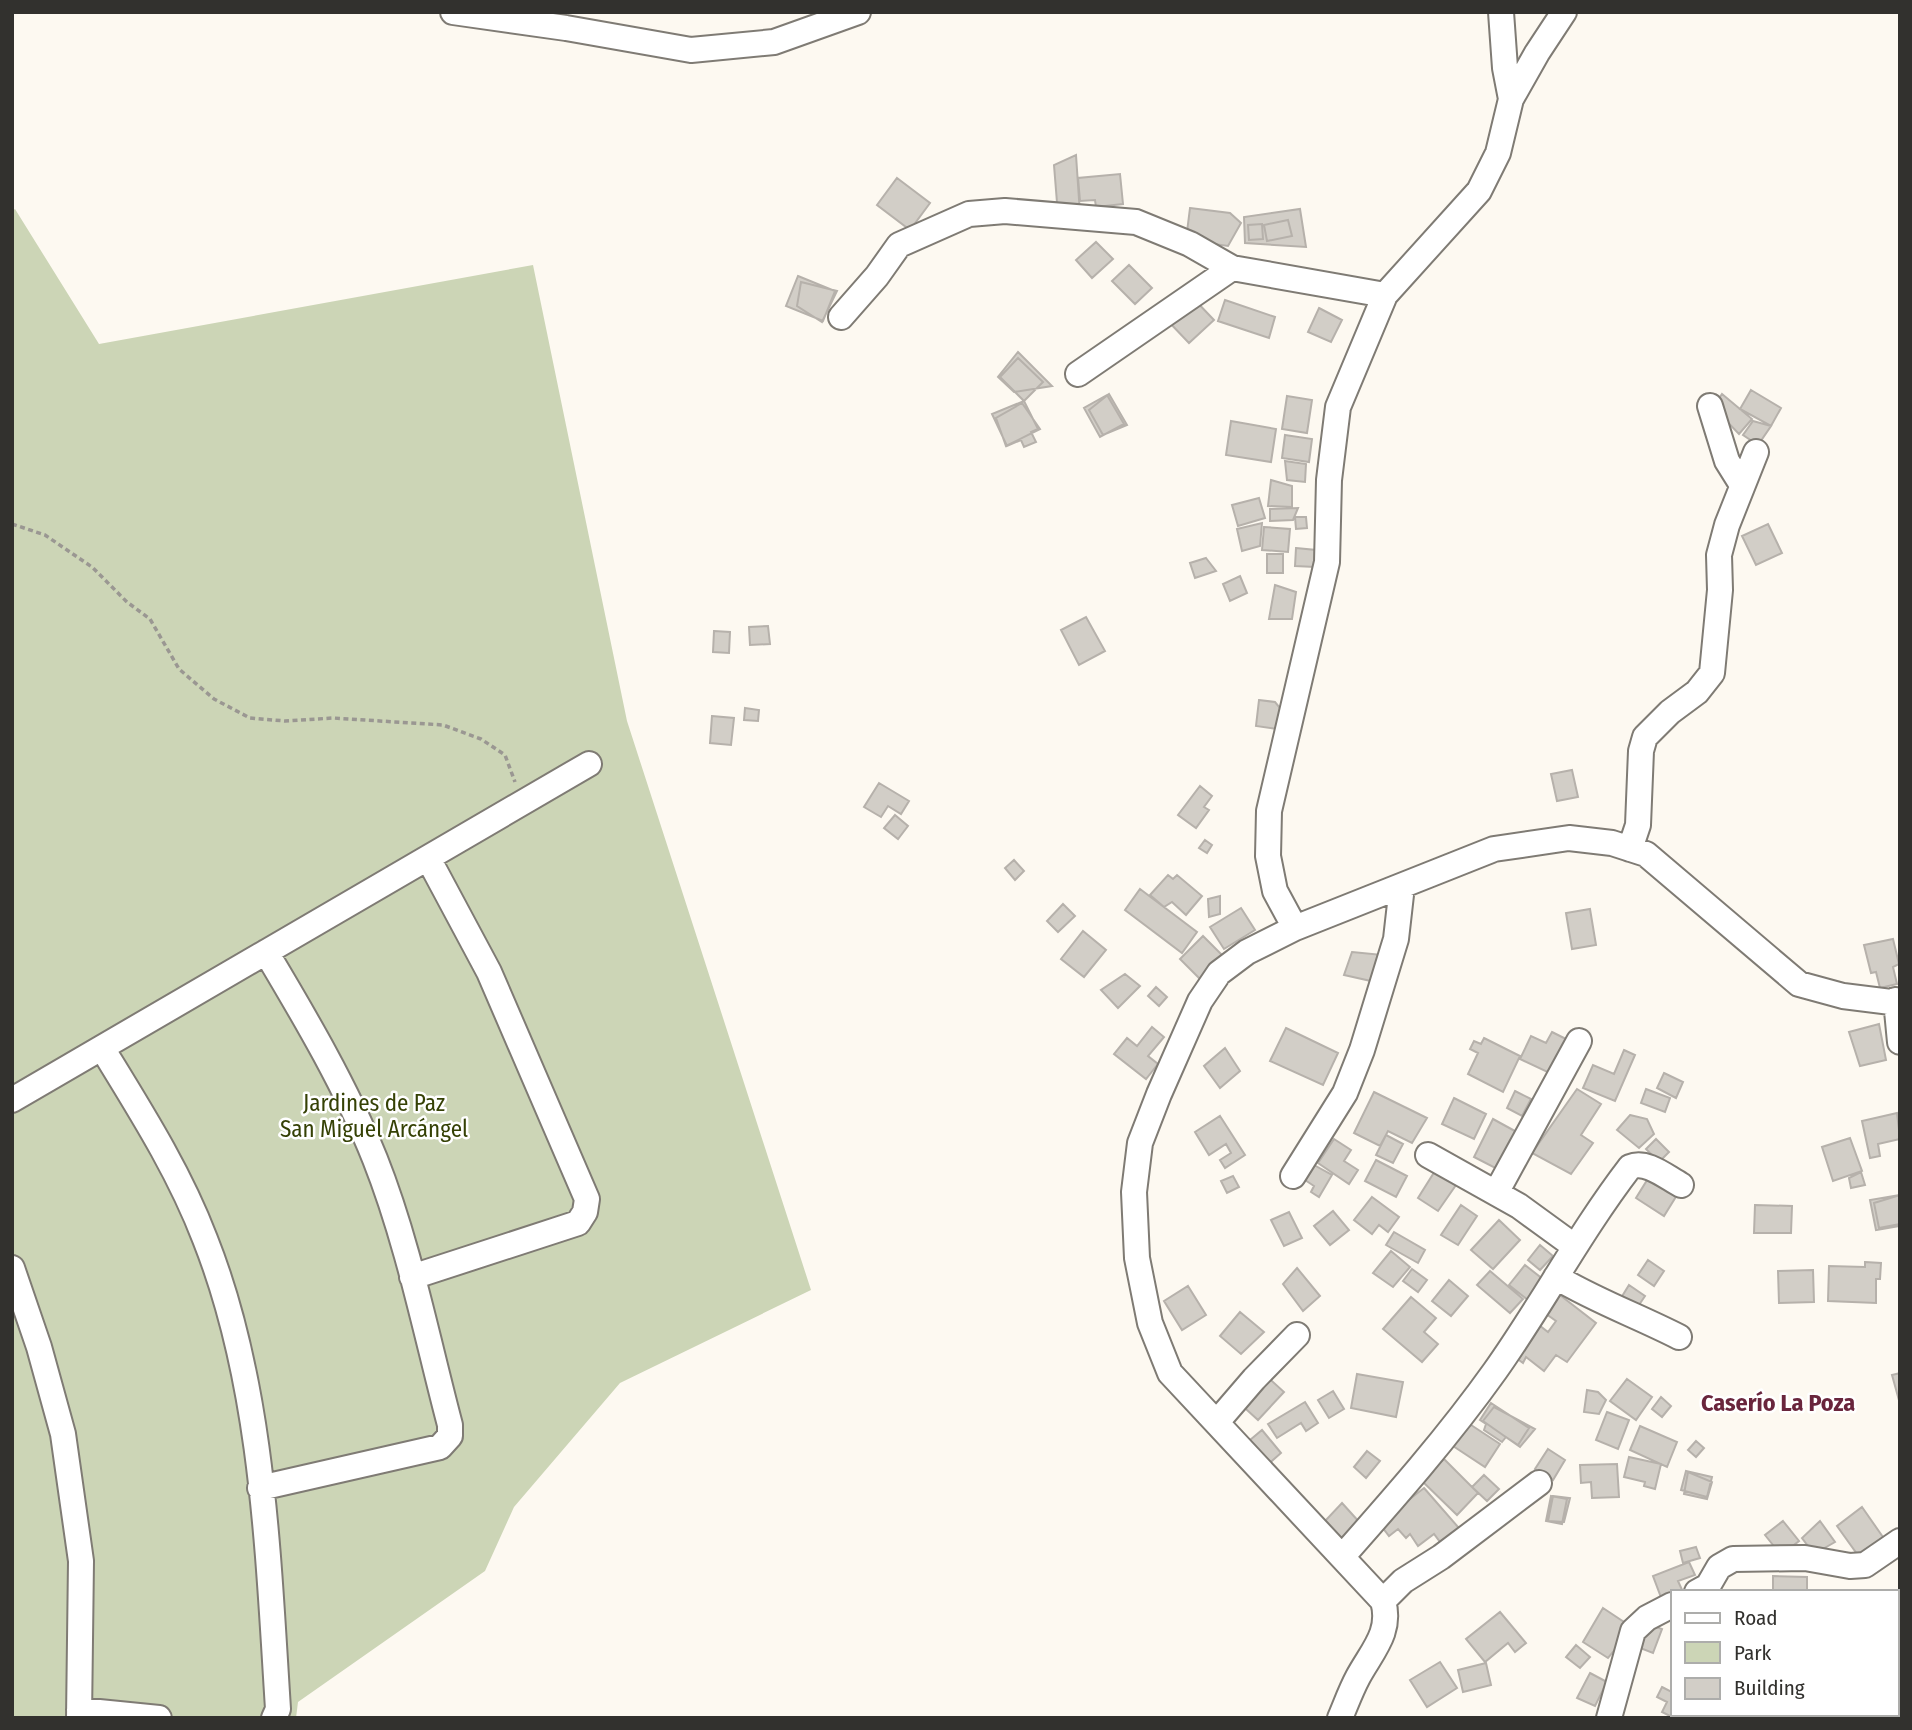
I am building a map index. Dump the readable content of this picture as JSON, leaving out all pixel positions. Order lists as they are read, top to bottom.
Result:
{
  "districts": ["Caserío La Poza"],
  "parks": ["Jardines de Paz San Miguel Arcángel"],
  "legend": ["Road", "Park", "Building"]
}
